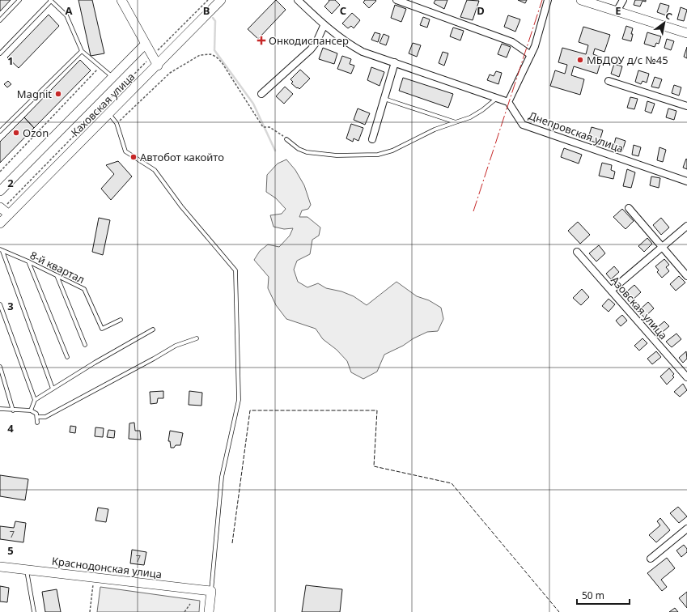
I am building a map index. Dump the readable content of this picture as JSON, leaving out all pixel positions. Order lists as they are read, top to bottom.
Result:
{
  "streets": {
    "street": [
      "Каховская улица",
      "Днепровская улица",
      "Азовская улица",
      "Краснодонская улица"
    ],
    "lane": ["8-й квартал"]
  },
  "places": {
    "health": ["Онкодиспансер"],
    "other": [
      "МБДОУ д/с №45",
      "Magnit",
      "Ozon",
      "Автобот какойто"
    ]
  },
  "house_numbers": ["7", "7"],
  "scale_bar": "50 m",
  "north": "top right",
  "grid": {
    "columns": [
      "A",
      "B",
      "C",
      "D",
      "E"
    ],
    "rows": [
      "1",
      "2",
      "3",
      "4",
      "5"
    ]
  }
}
